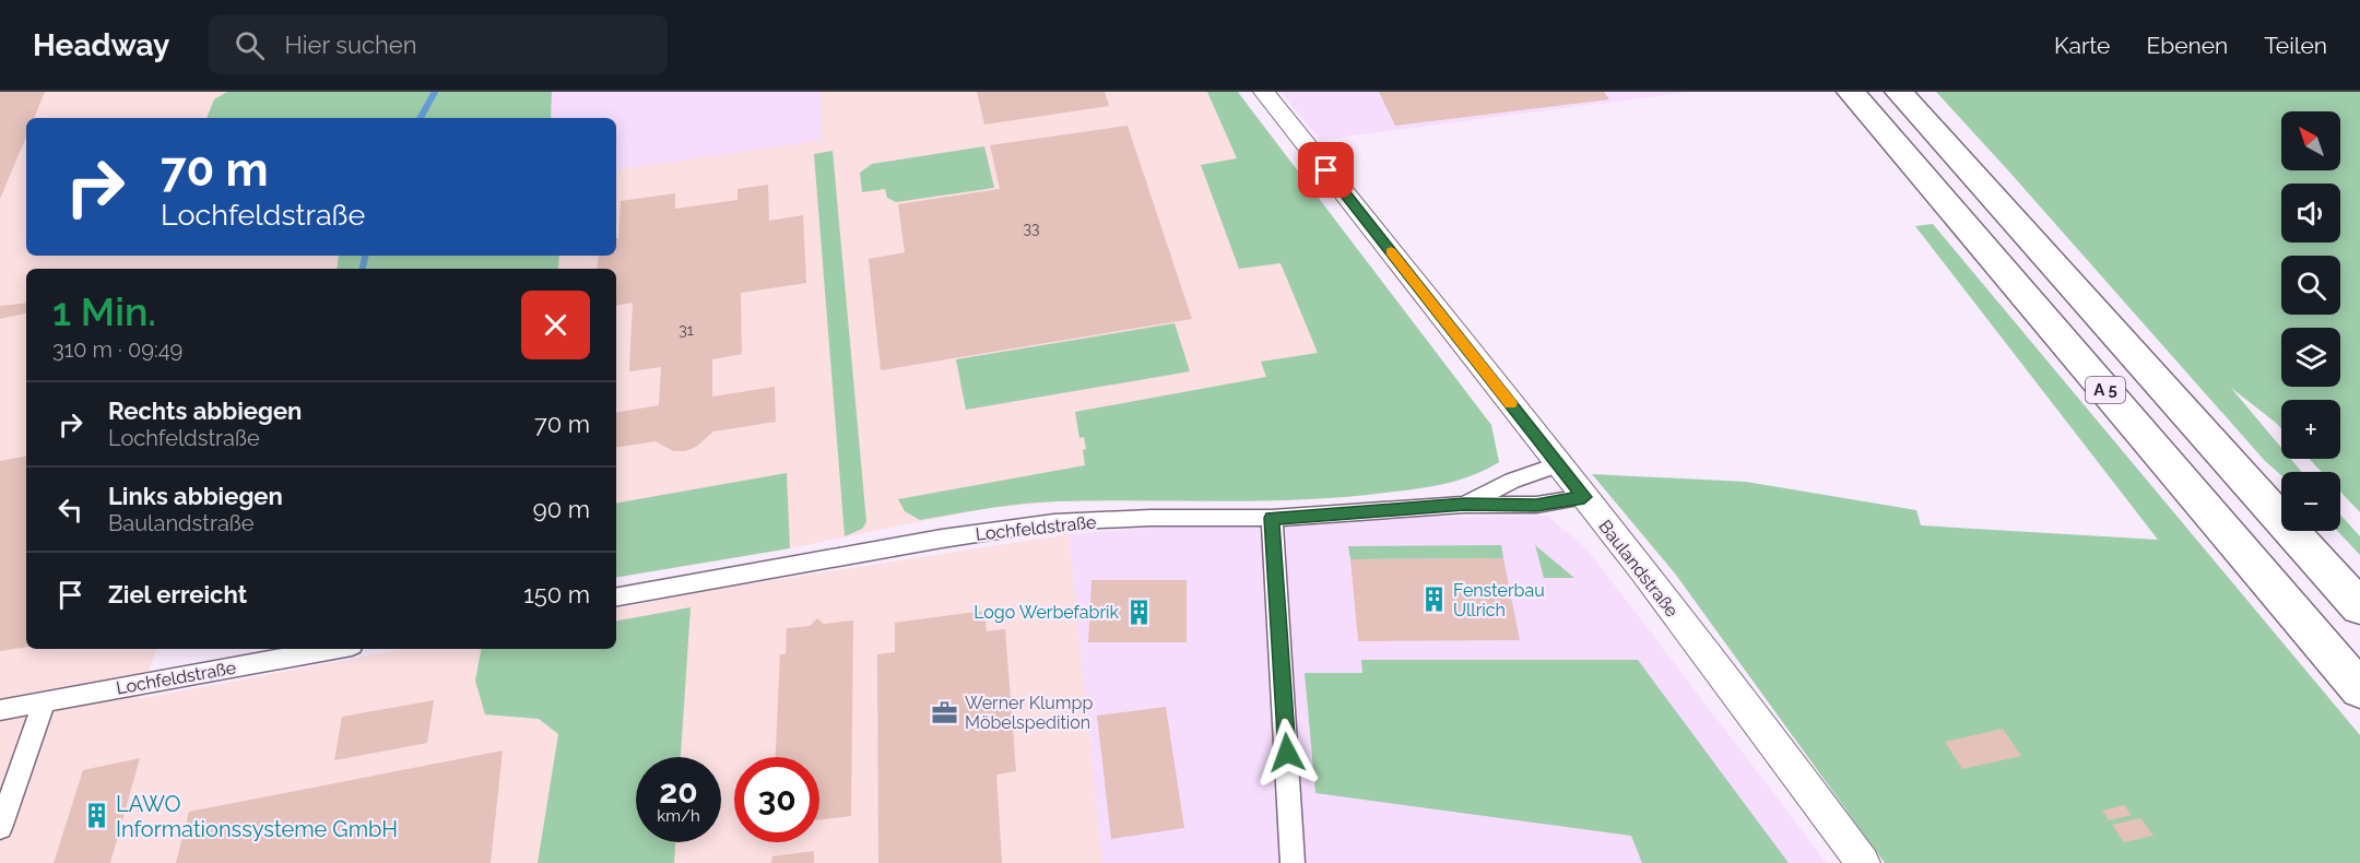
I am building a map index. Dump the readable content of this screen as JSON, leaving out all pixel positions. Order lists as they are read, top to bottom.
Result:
{
  "streets": {
    "highway": ["A 5"],
    "street": ["Lochfeldstraße", "Baulandstraße"]
  },
  "crossings": [
    ["Lochfeldstraße", "Baulandstraße"]
  ],
  "places": {
    "building": ["Fensterbau Ullrich", "Logo Werbefabrik", "LAWO Informationssysteme GmbH"],
    "office": ["Werner Klumpp Möbelspedition"]
  },
  "house_numbers": ["33", "31"],
  "north": "top left",
  "page": {
    "header": "Headway",
    "search": "Hier suchen",
    "nav": ["Karte", "Ebenen", "Teilen"],
    "map_buttons": ["+", "−"],
    "turn": ["70 m", "Lochfeldstraße"],
    "heading": ["1 Min.", "310 m · 09:49"],
    "list": [
      {
        "name": "Rechts abbiegen",
        "note": "Lochfeldstraße",
        "value": "70 m"
      },
      {
        "name": "Links abbiegen",
        "note": "Baulandstraße",
        "value": "90 m"
      },
      {
        "name": "Ziel erreicht",
        "value": "150 m"
      }
    ],
    "speed": "20 km/h",
    "limit": "30"
  }
}
